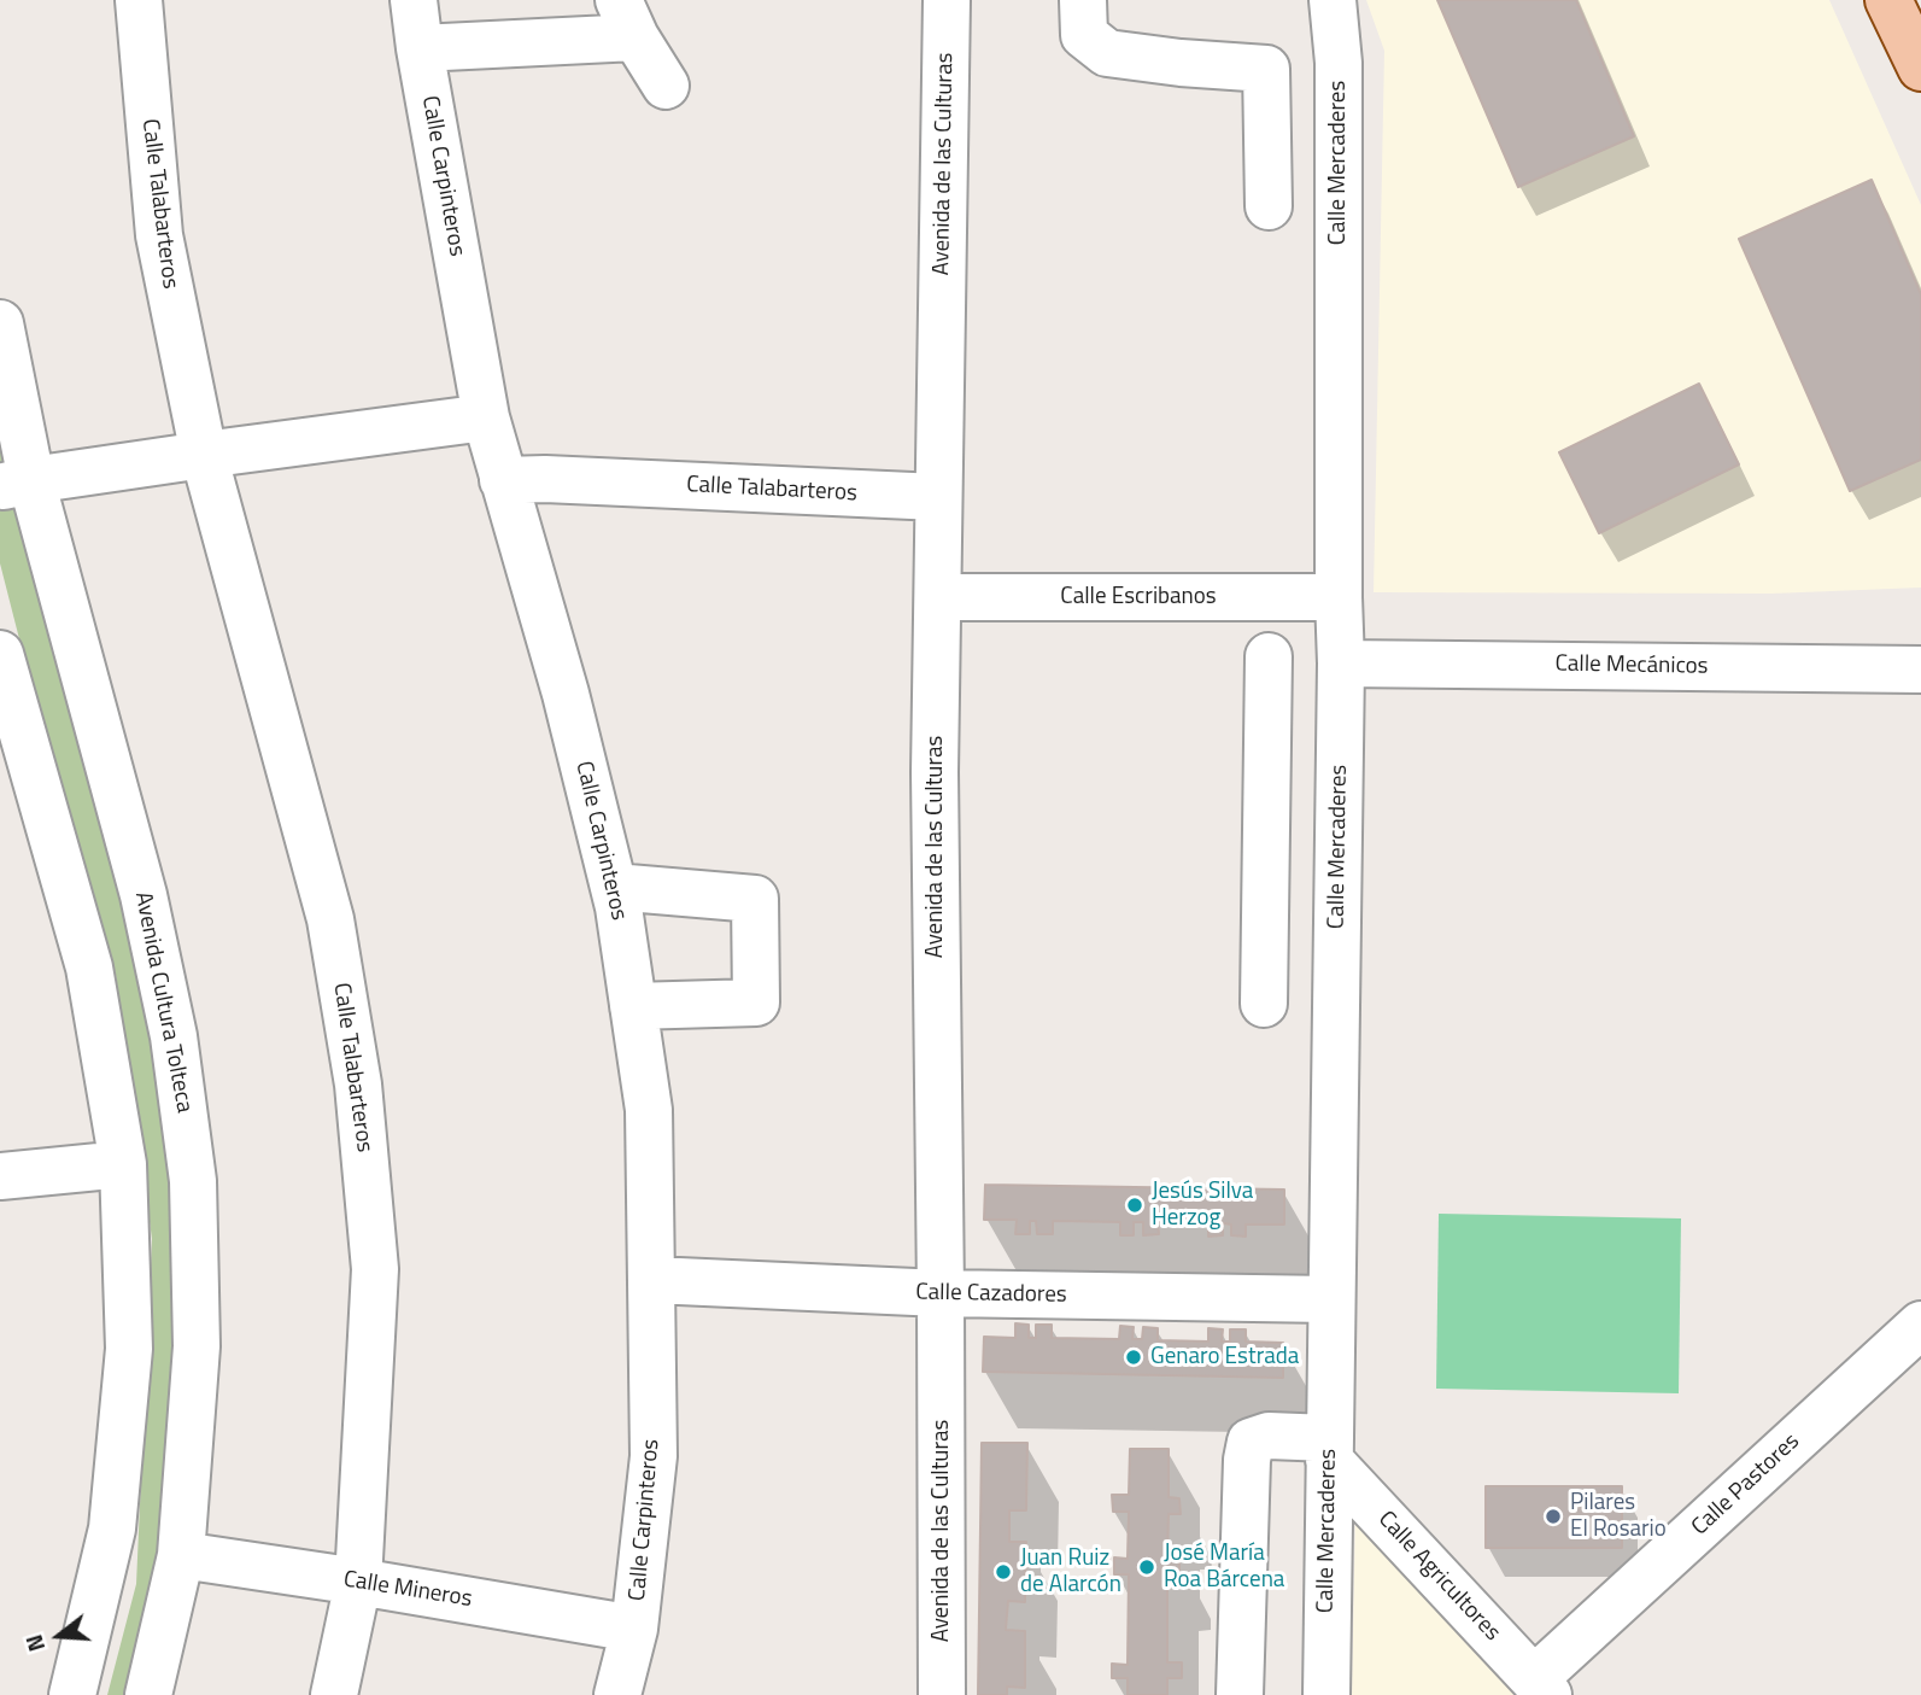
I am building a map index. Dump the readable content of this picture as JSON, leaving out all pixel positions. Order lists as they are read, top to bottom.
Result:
{
  "streets": {
    "street": [
      "Calle Mercaderes",
      "Avenida de las Culturas",
      "Calle Carpinteros",
      "Calle Talabarteros",
      "Calle Escribanos",
      "Calle Mecánicos",
      "Avenida Cultura Tolteca",
      "Calle Cazadores",
      "Calle Pastores",
      "Calle Agricultores",
      "Calle Mineros"
    ]
  },
  "crossings": [
    ["Calle Mercaderes", "Calle Escribanos"],
    ["Calle Mercaderes", "Calle Mecánicos"],
    ["Calle Mercaderes", "Calle Cazadores"],
    ["Calle Mercaderes", "Calle Agricultores"],
    ["Avenida de las Culturas", "Calle Talabarteros"],
    ["Avenida de las Culturas", "Calle Escribanos"],
    ["Avenida de las Culturas", "Calle Cazadores"],
    ["Calle Carpinteros", "Calle Talabarteros"],
    ["Calle Carpinteros", "Calle Cazadores"],
    ["Calle Carpinteros", "Calle Mineros"],
    ["Calle Talabarteros", "Calle Mineros"],
    ["Avenida Cultura Tolteca", "Calle Mineros"],
    ["Calle Pastores", "Calle Agricultores"]
  ],
  "places": [
    "Jesús Silva Herzog",
    "Genaro Estrada",
    "Pilares El Rosario",
    "José María Roa Bárcena",
    "Juan Ruiz de Alarcón"
  ],
  "north": "left"
}
